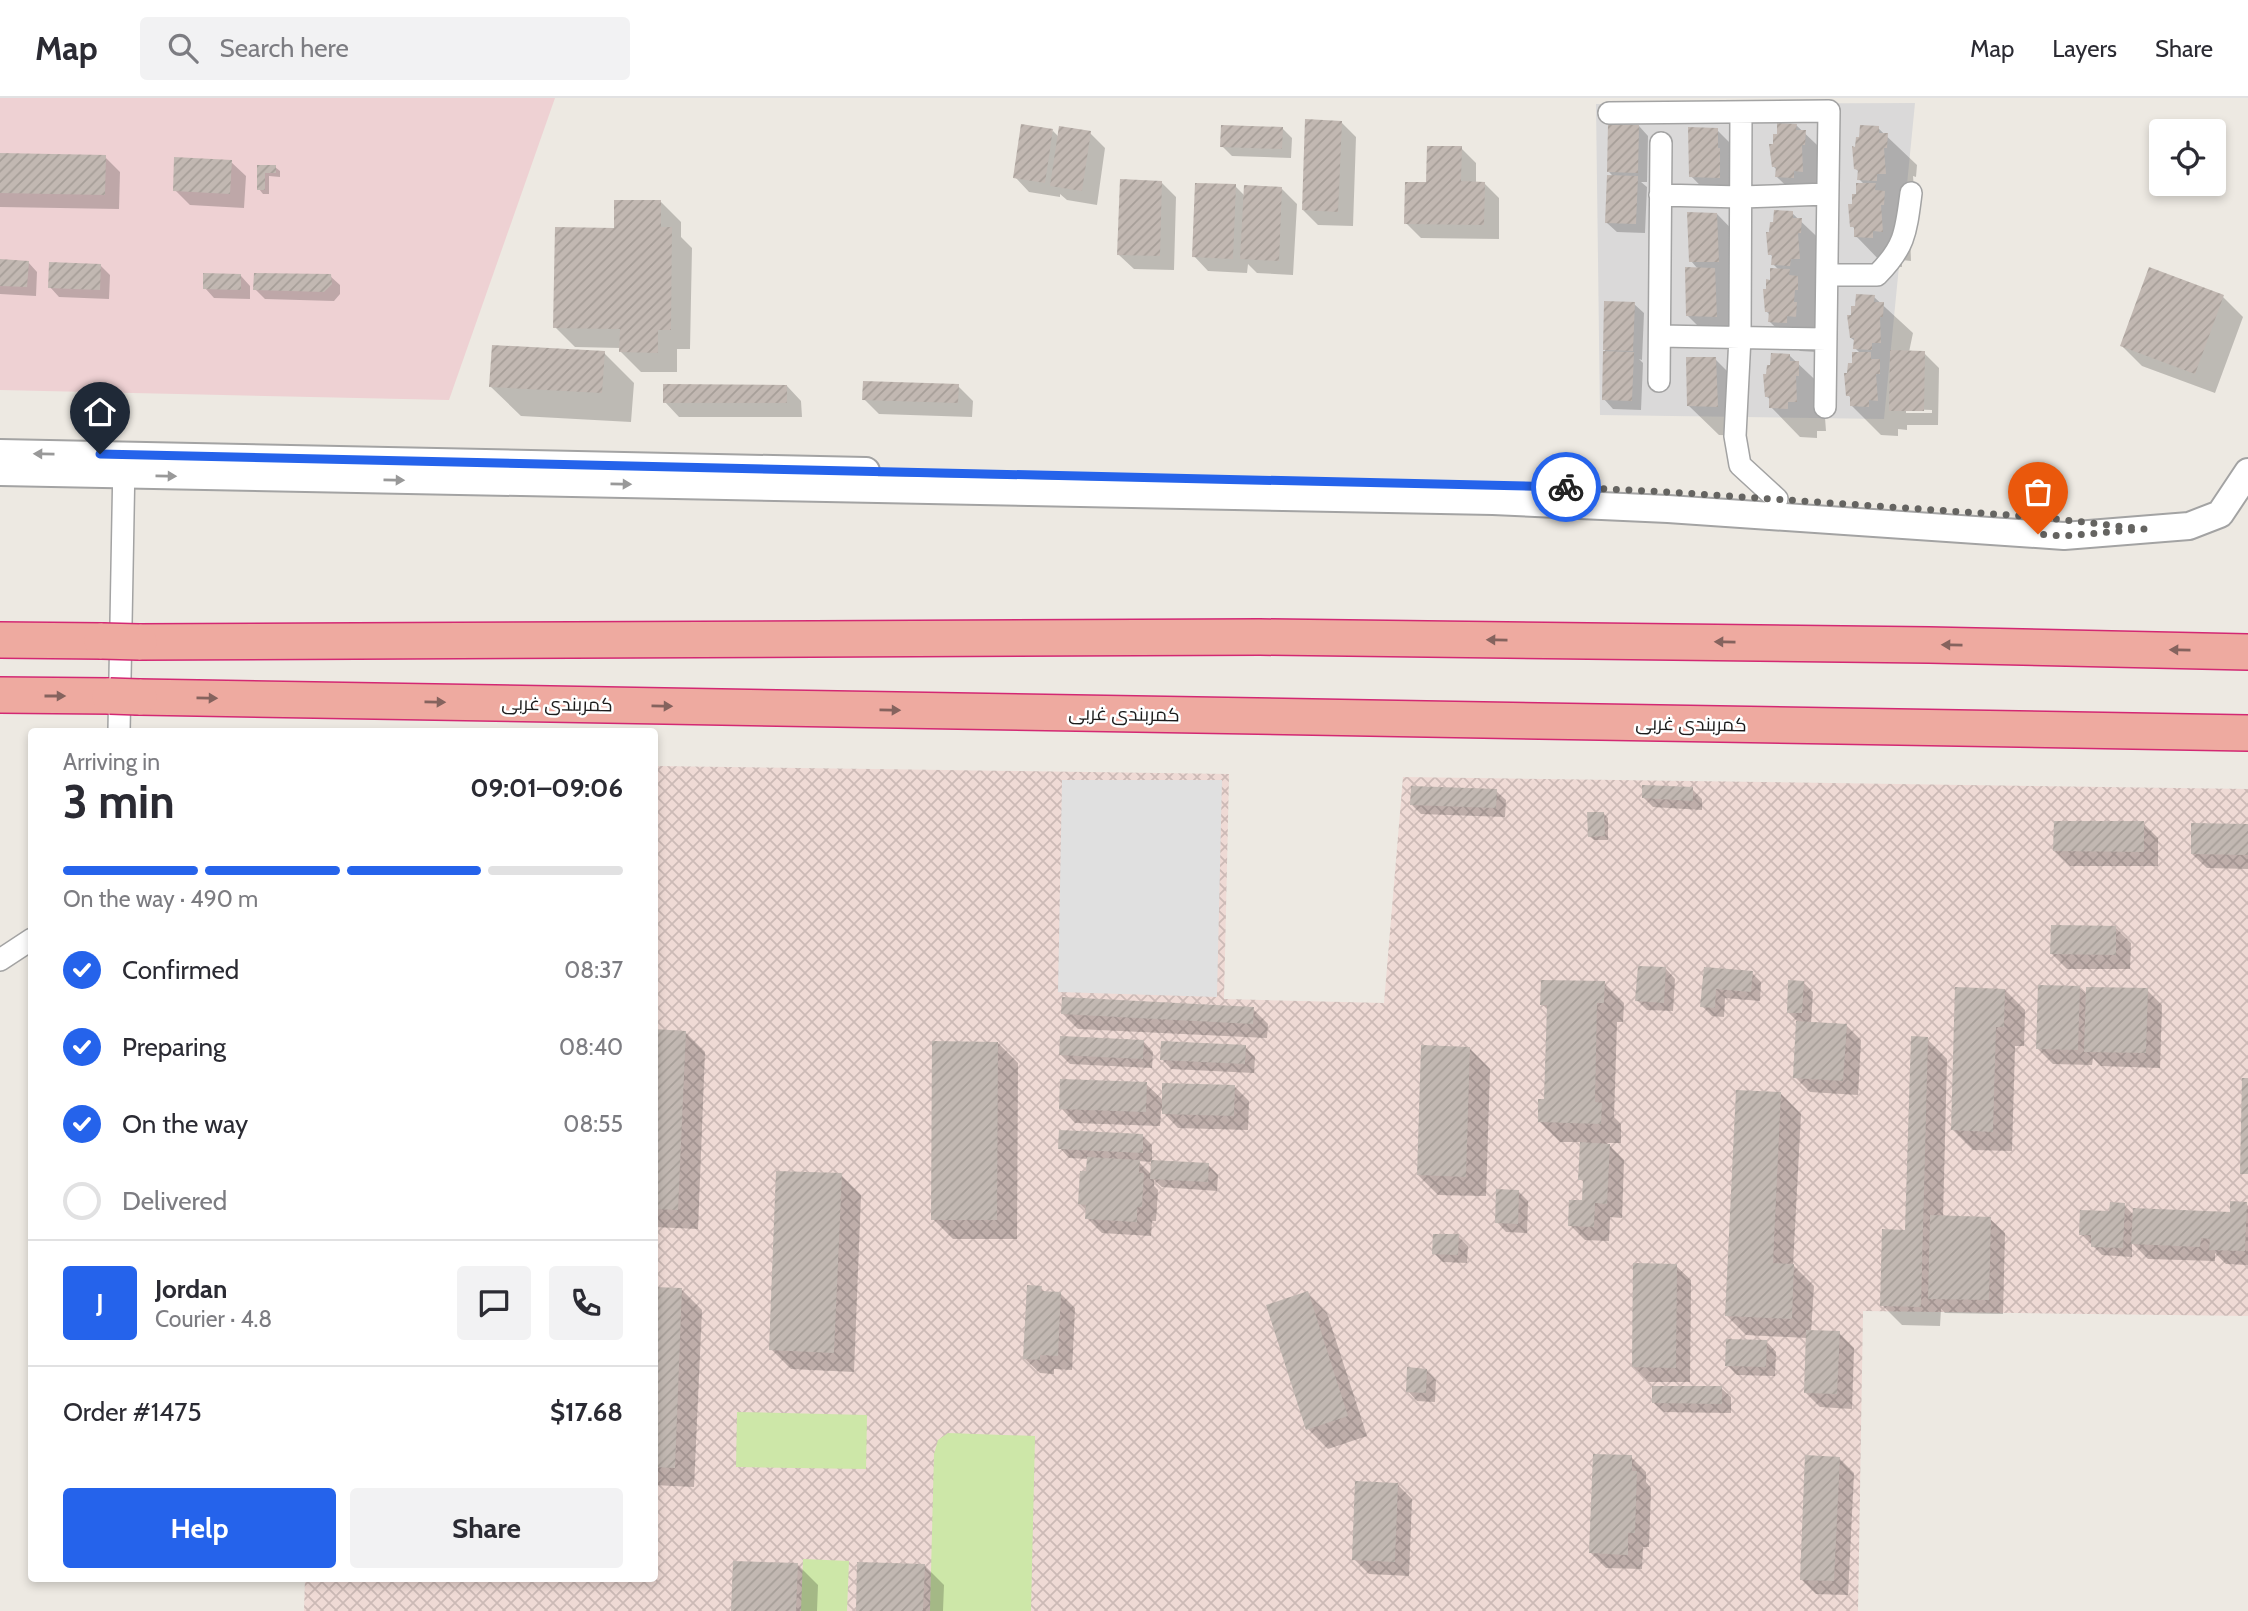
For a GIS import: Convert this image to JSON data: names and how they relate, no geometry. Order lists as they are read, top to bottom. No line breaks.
{"streets":{"highway":["کمربندی غربی"]},"page":{"header":"Map","search":"Search here","nav":["Map","Layers","Share"],"heading":["3 min","Arriving in","09:01–09:06"],"panel":["Jordan","Courier · 4.8","Order #1475","$17.68"],"bar":"On the way · 490 m","list":[["Confirmed","08:37"],["Preparing","08:40"],["On the way","08:55"],"Delivered"],"round":"J","buttons":["Help","Share"]}}
